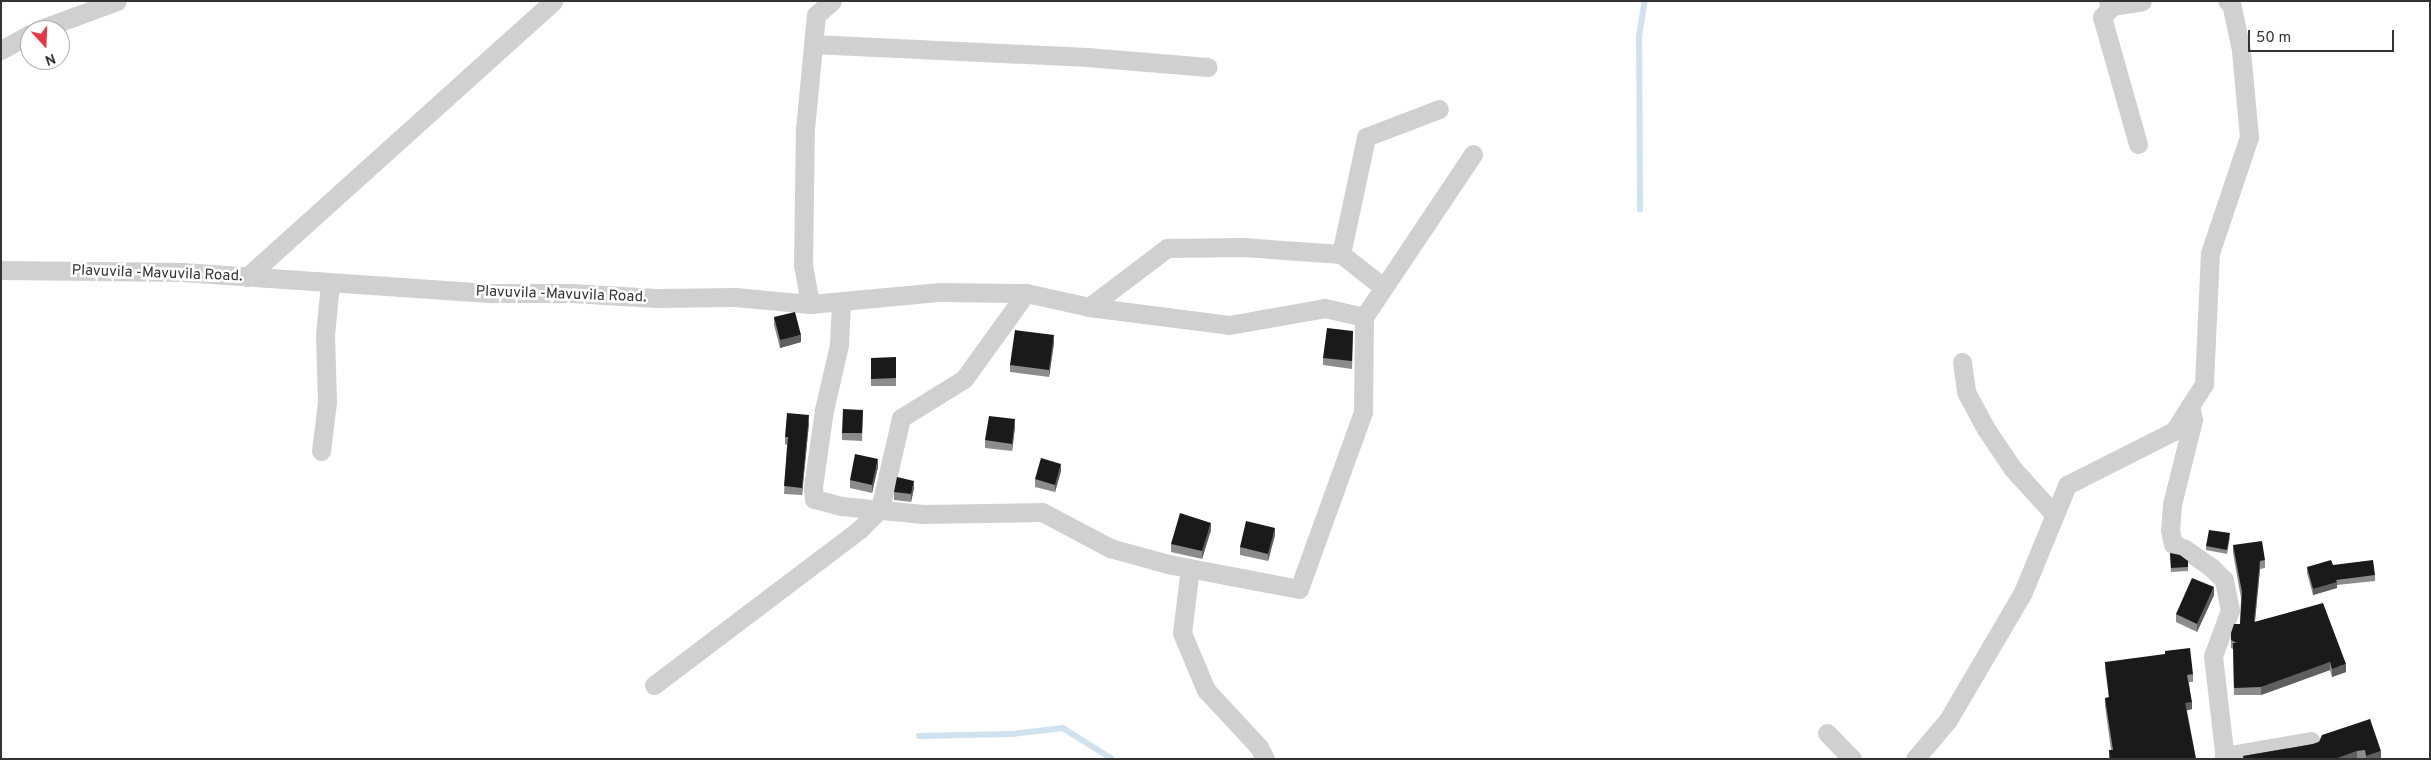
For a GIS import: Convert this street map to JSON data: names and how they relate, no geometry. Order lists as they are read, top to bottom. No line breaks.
{"streets":{"street":["Plavuvila -Mavuvila Road."]},"scale_bar":"50 m","north":"bottom"}
